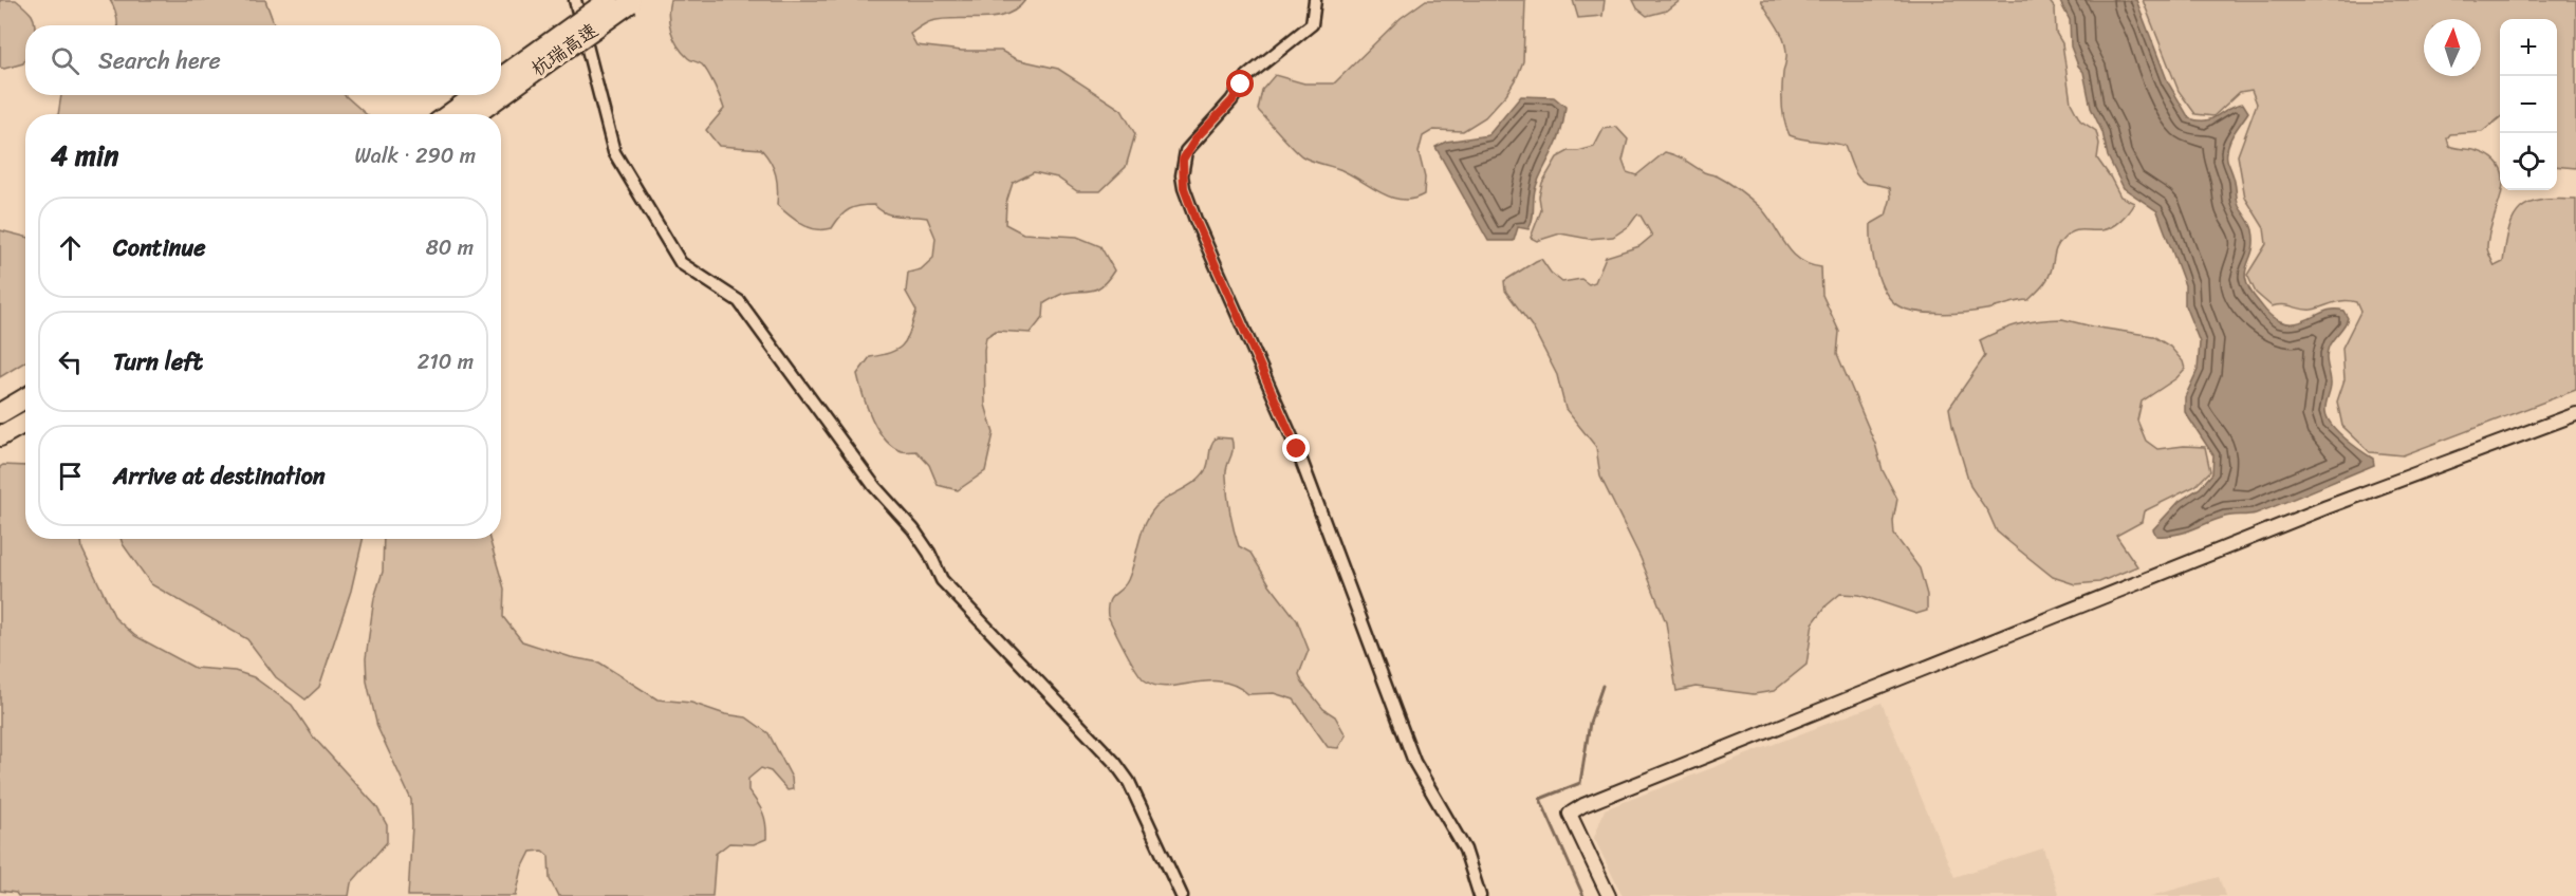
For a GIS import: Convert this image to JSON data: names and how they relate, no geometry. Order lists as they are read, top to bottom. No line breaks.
{"streets":{"highway":["杭瑞高速"]},"north":"top","page":{"map_buttons":["+","−"],"search":"Search here","heading":["4 min","Walk · 290 m"],"list":[["Continue","80 m"],["Turn left","210 m"],"Arrive at destination"]}}
